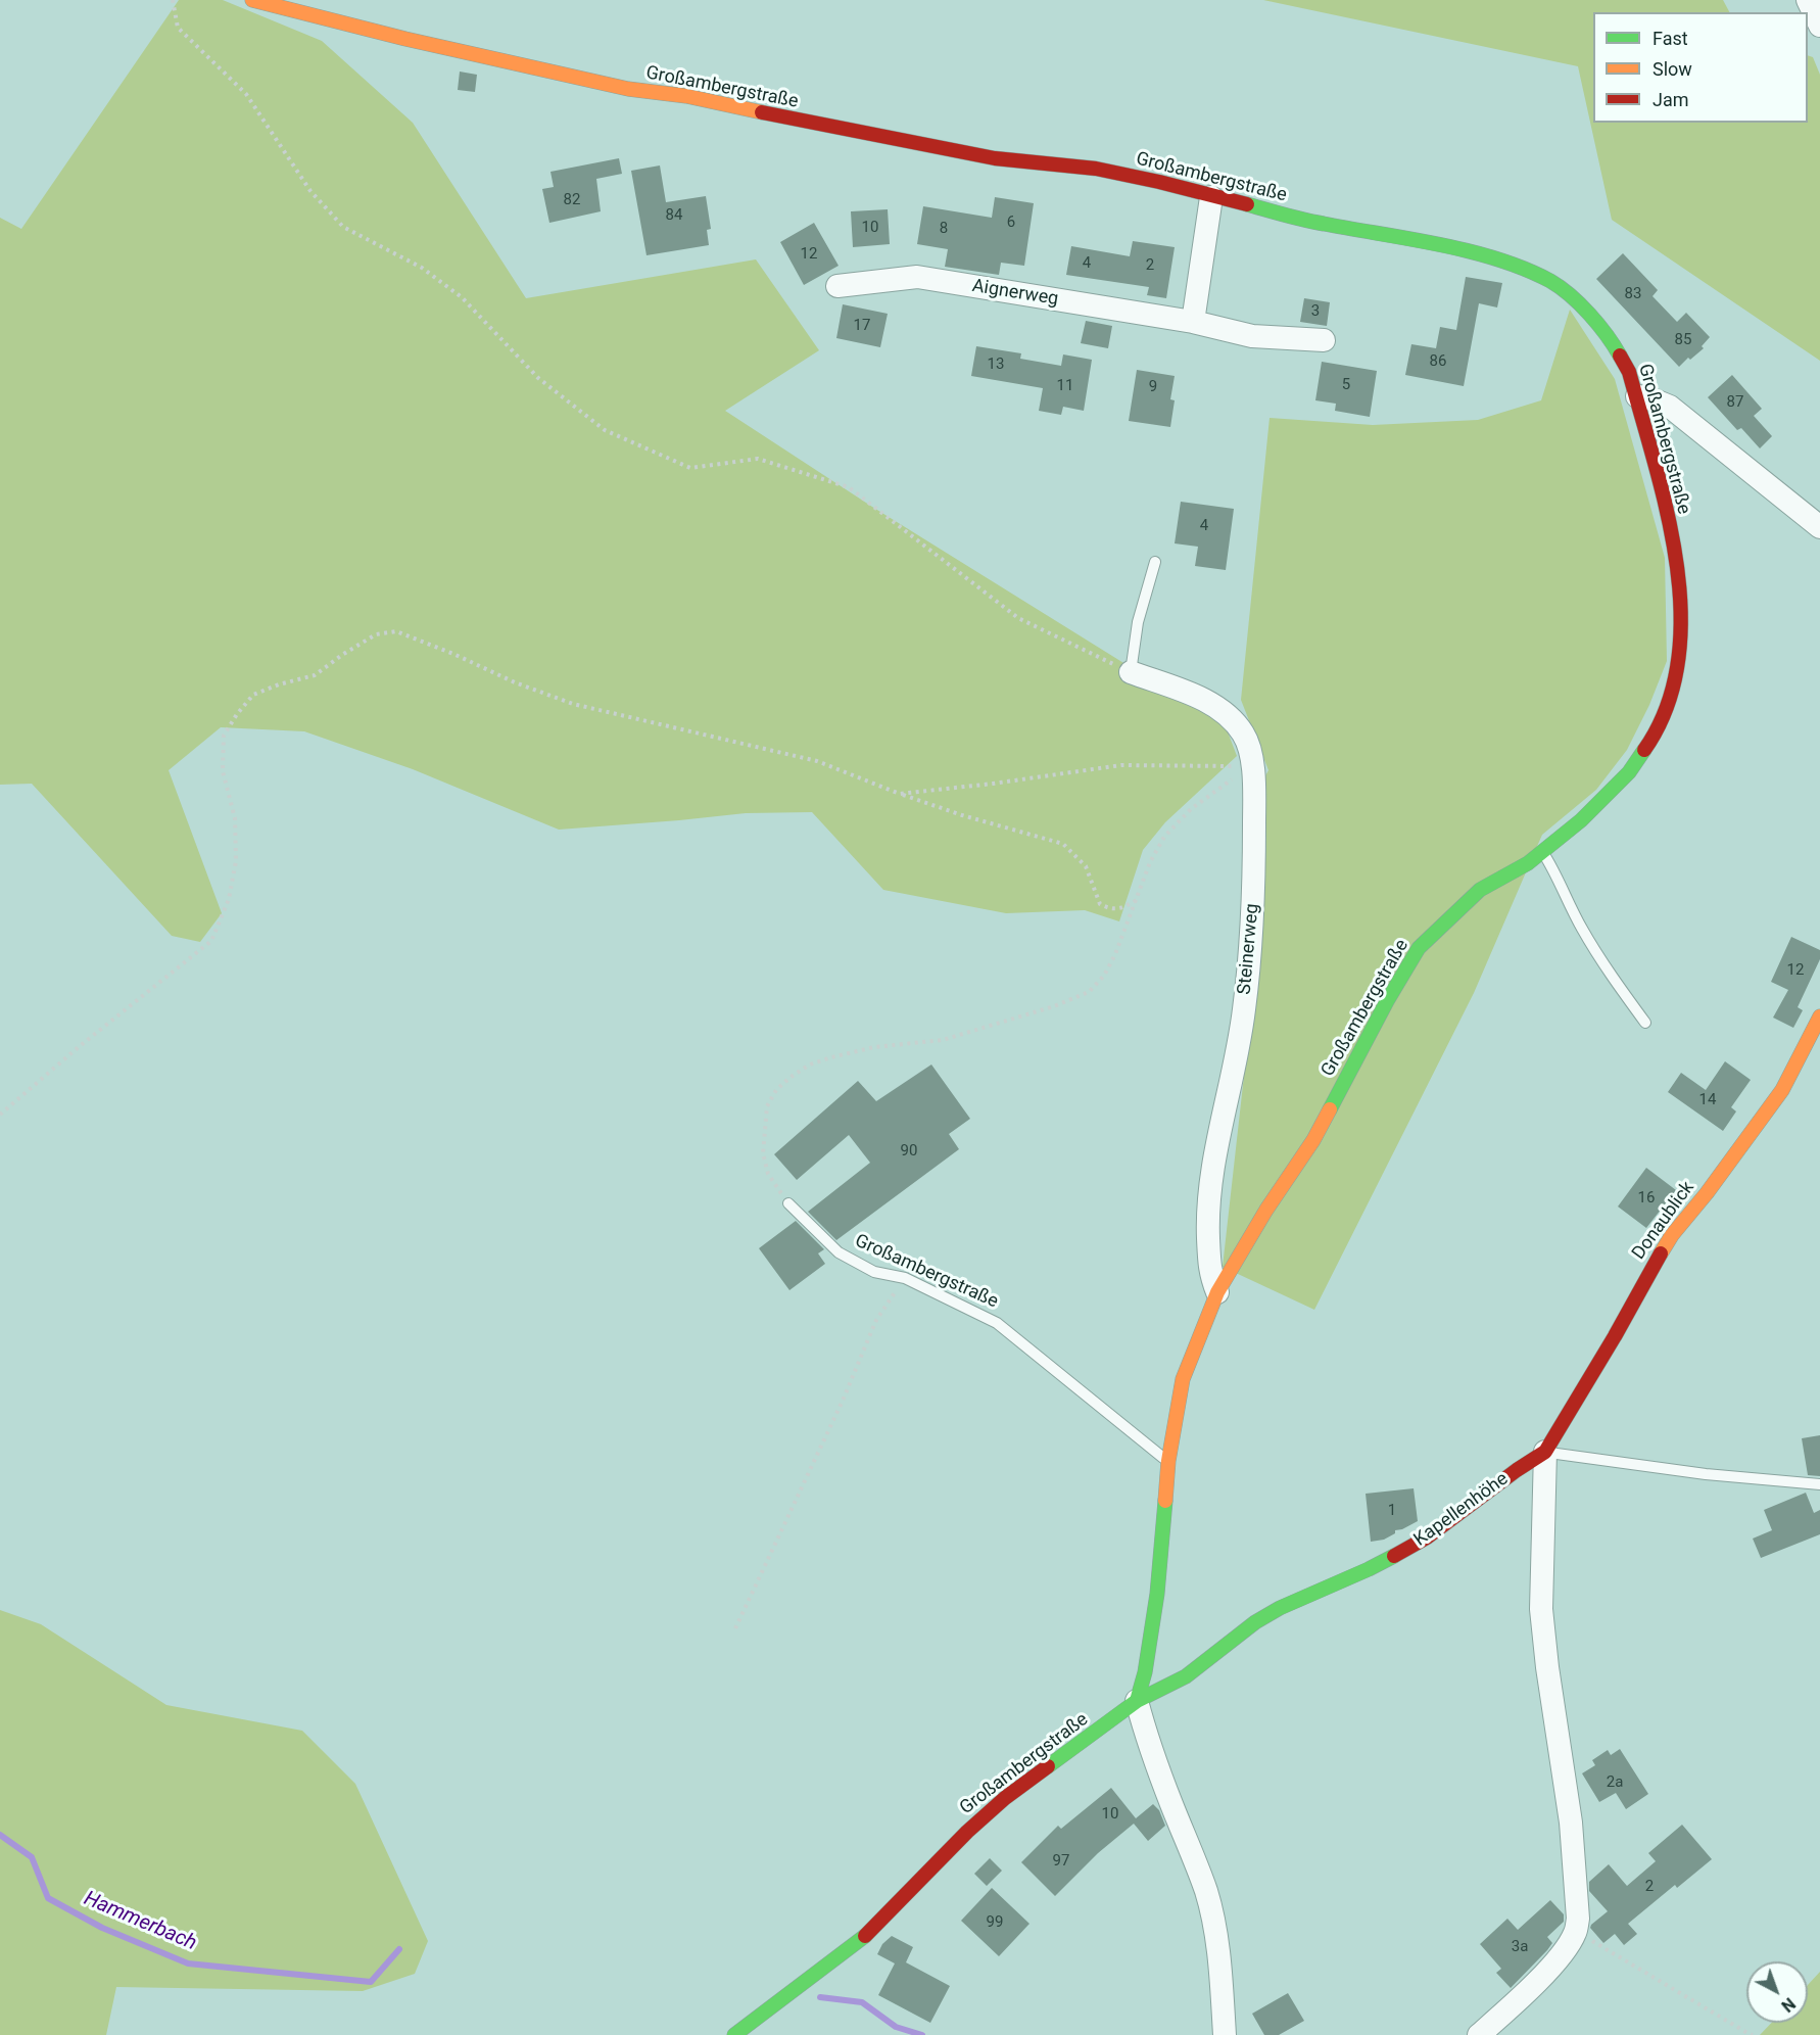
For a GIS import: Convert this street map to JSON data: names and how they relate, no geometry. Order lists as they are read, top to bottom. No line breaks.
{"streets":{"street":["Großambergstraße","Aignerweg","Steinerweg","Donaublick","Kapellenhöhe"]},"crossings":[["Großambergstraße","Steinerweg"],["Großambergstraße","Kapellenhöhe"],["Donaublick","Kapellenhöhe"]],"water":["Hammerbach"],"house_numbers":["82","84","6","10","8","12","4","2","83","3","17","85","86","13","5","11","9","87","4","12","14","90","16","1","2a","10","97","2","99","3a"],"legend":["Fast","Slow","Jam"],"north":"bottom right"}
